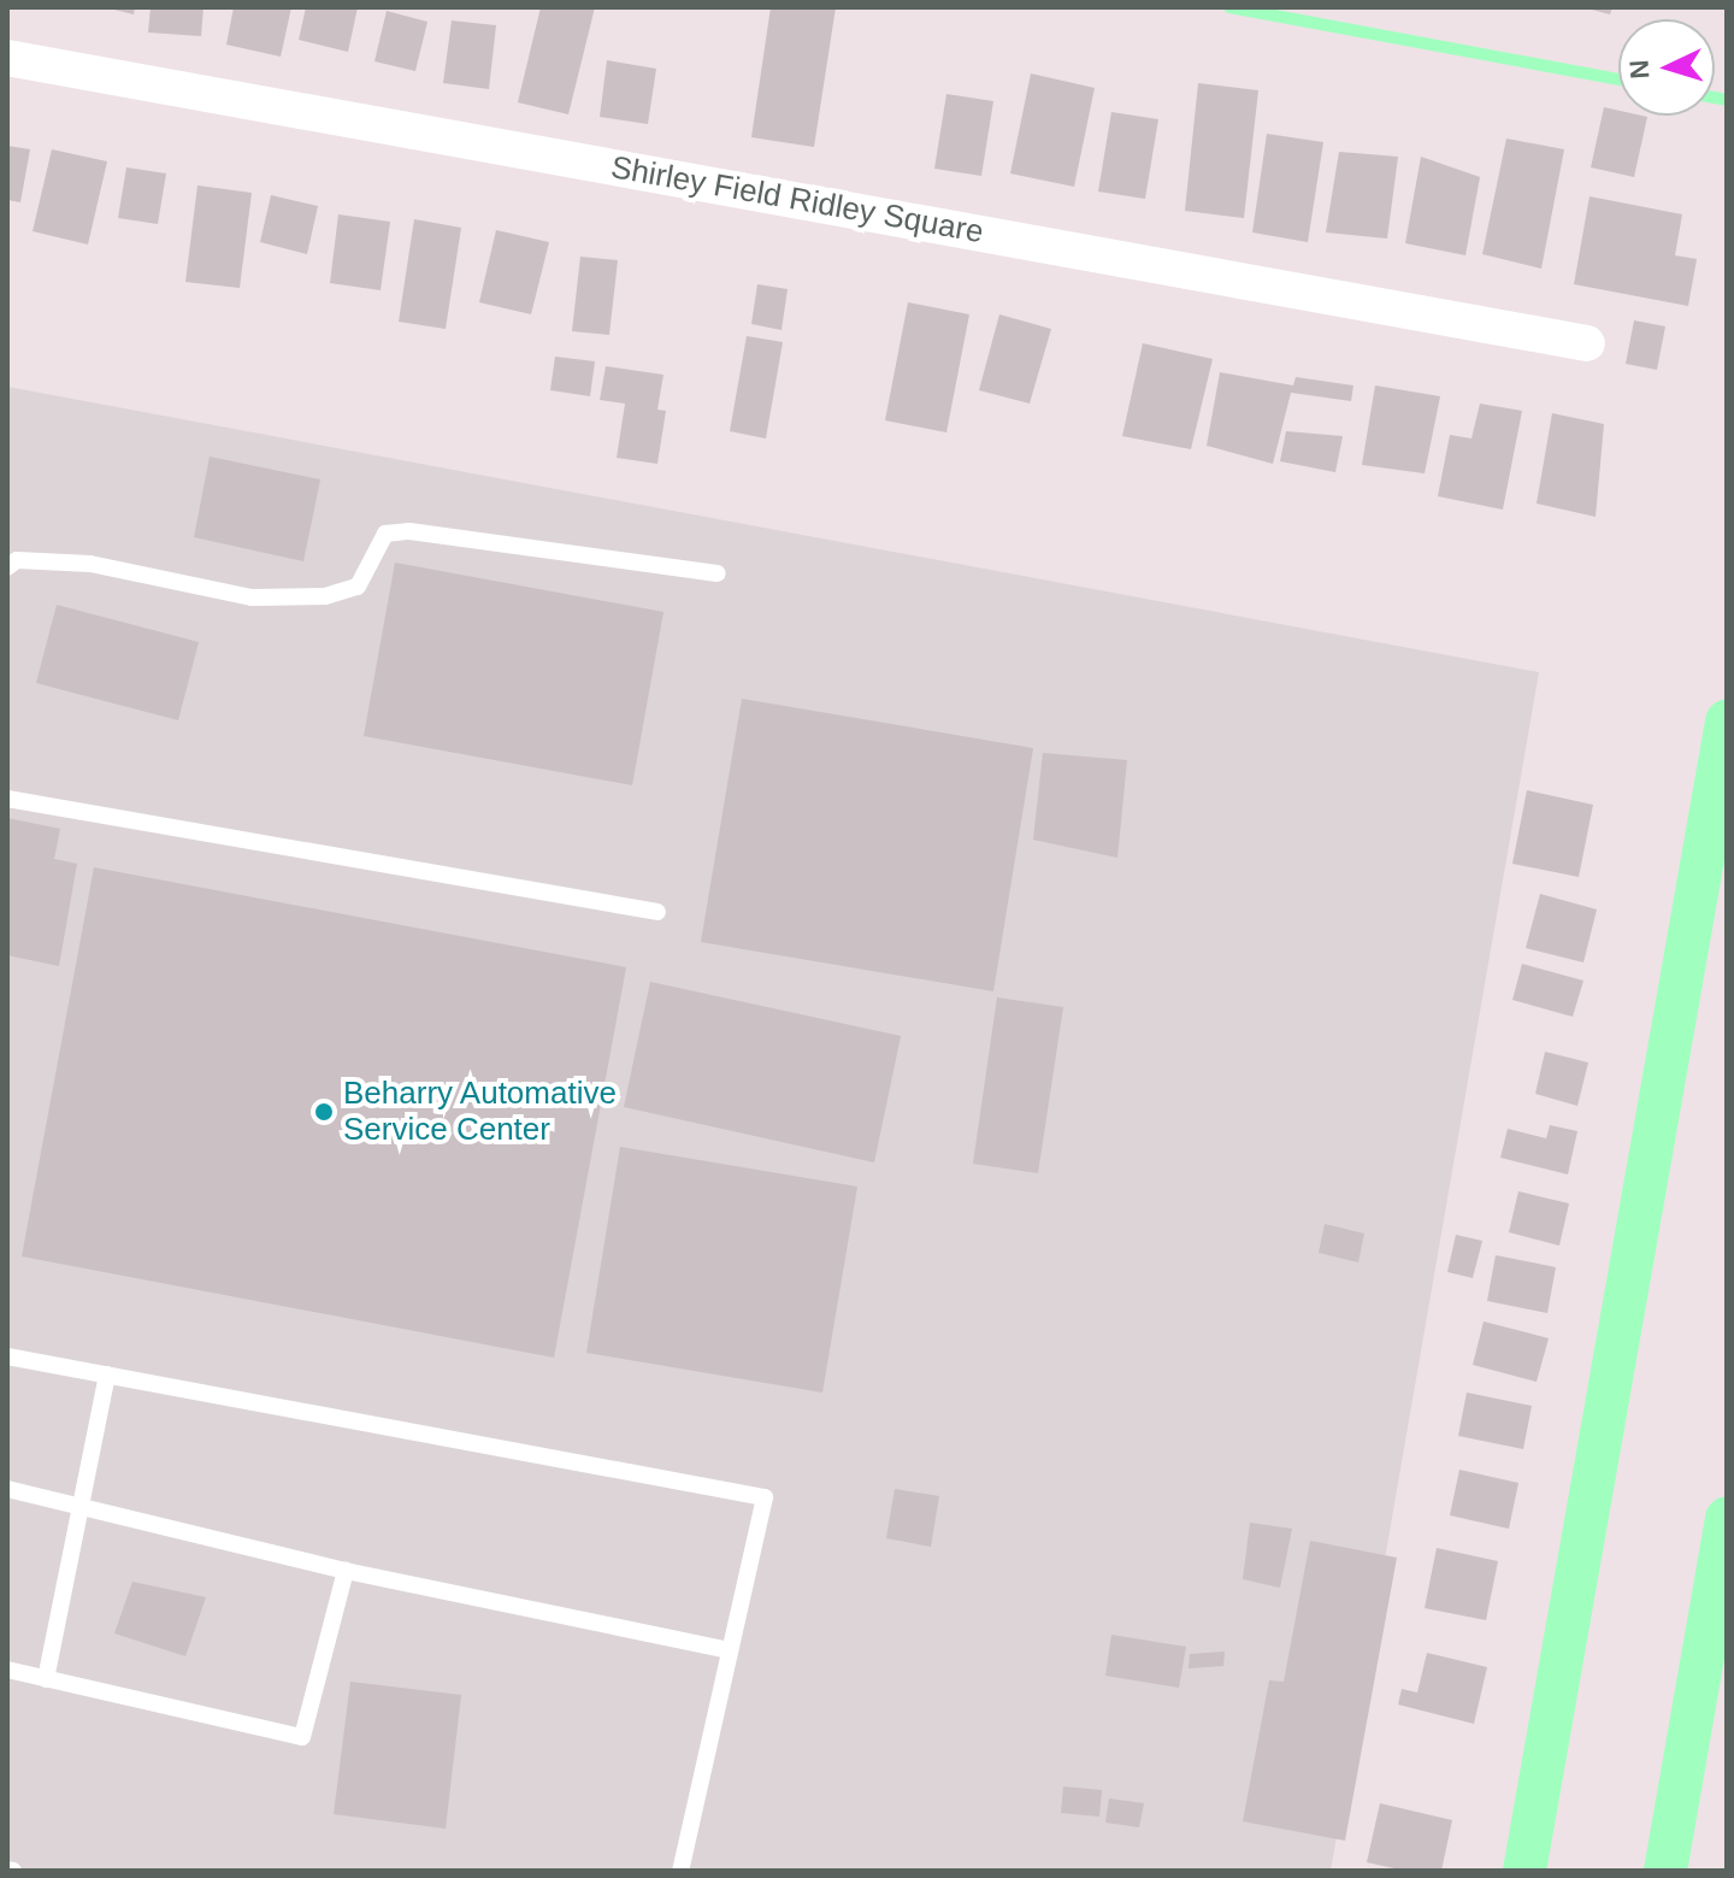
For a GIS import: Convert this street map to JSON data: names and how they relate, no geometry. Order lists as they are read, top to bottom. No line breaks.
{"streets":{"street":["Shirley Field Ridley Square"]},"places":["Beharry Automative Service Center"],"north":"left"}
